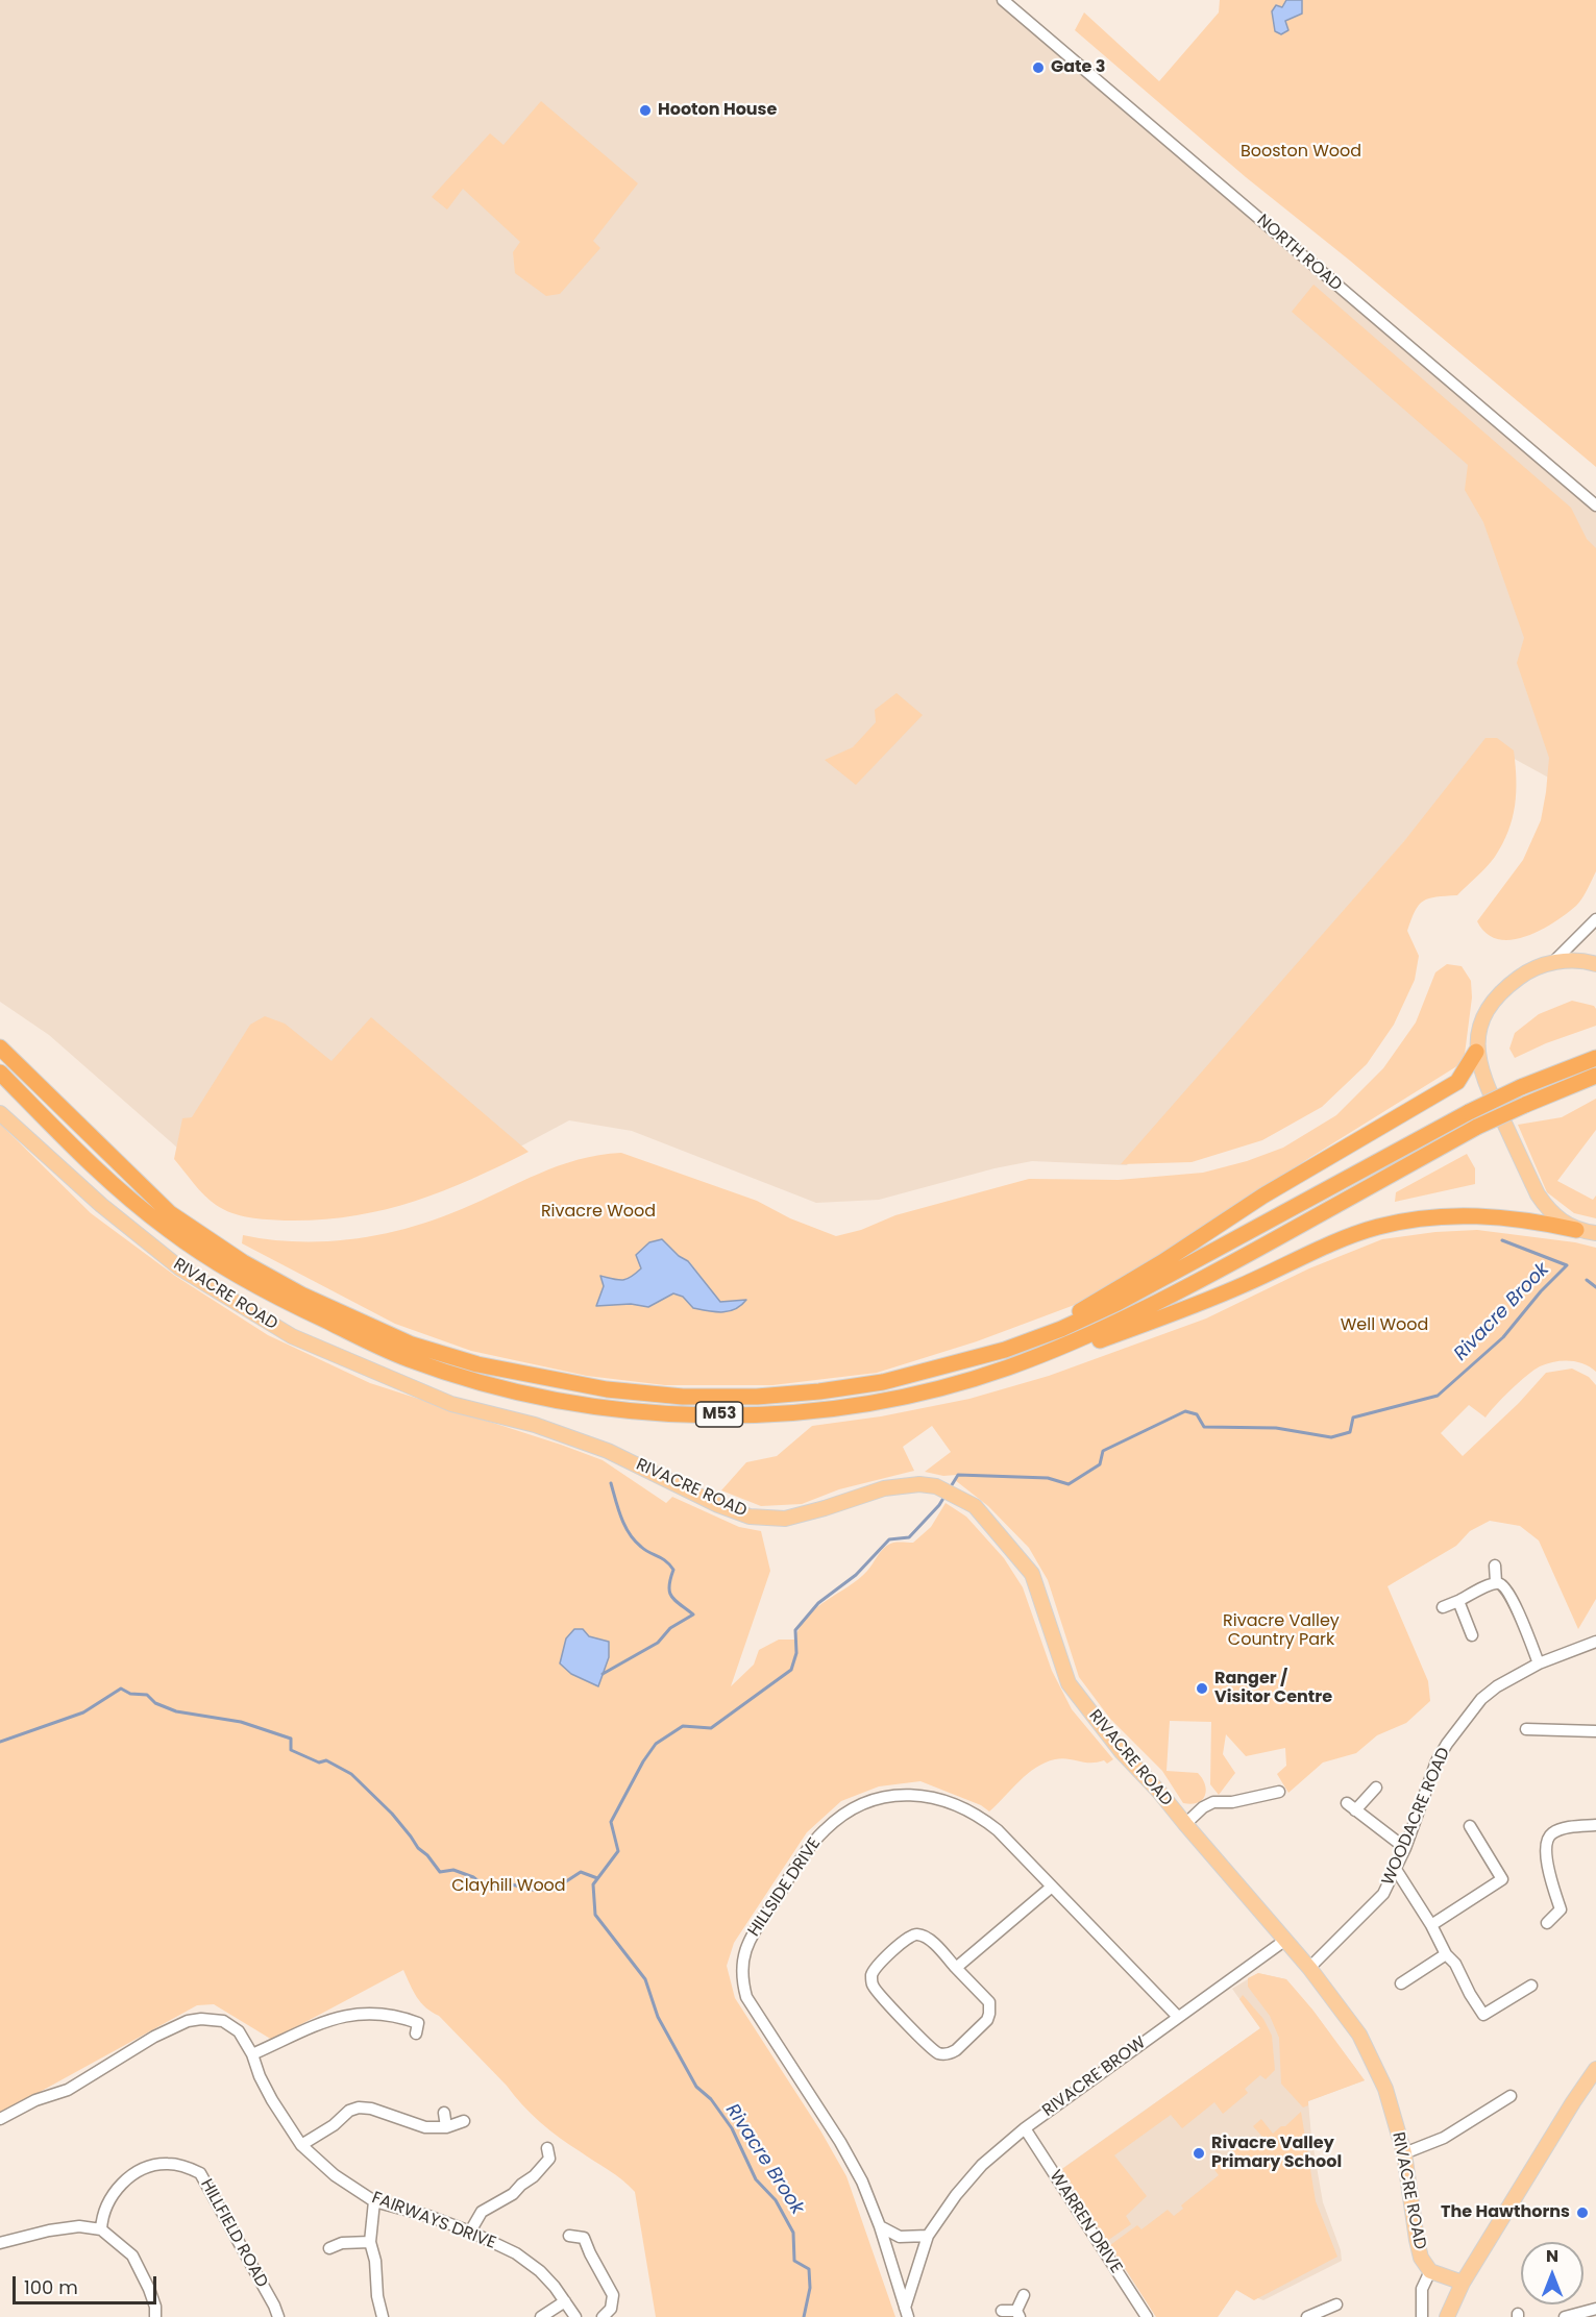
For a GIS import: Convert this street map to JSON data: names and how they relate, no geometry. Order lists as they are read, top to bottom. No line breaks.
{"streets":{"highway":["M53"],"main road":["RIVACRE ROAD"],"street":["NORTH ROAD","WOODACRE ROAD","HILLSIDE DRIVE","RIVACRE BROW","FAIRWAYS DRIVE","WARREN DRIVE","HILLFIELD ROAD"]},"crossings":[["RIVACRE ROAD","WOODACRE ROAD"],["RIVACRE ROAD","RIVACRE BROW"],["HILLSIDE DRIVE","RIVACRE BROW"],["RIVACRE BROW","WARREN DRIVE"]],"water":["Rivacre Brook"],"parks":["Booston Wood","Rivacre Wood","Well Wood","Rivacre Valley Country Park","Clayhill Wood"],"places":["Gate 3","Hooton House","Ranger / Visitor Centre","Rivacre Valley Primary School","The Hawthorns"],"scale_bar":"100 m","north":"top"}
